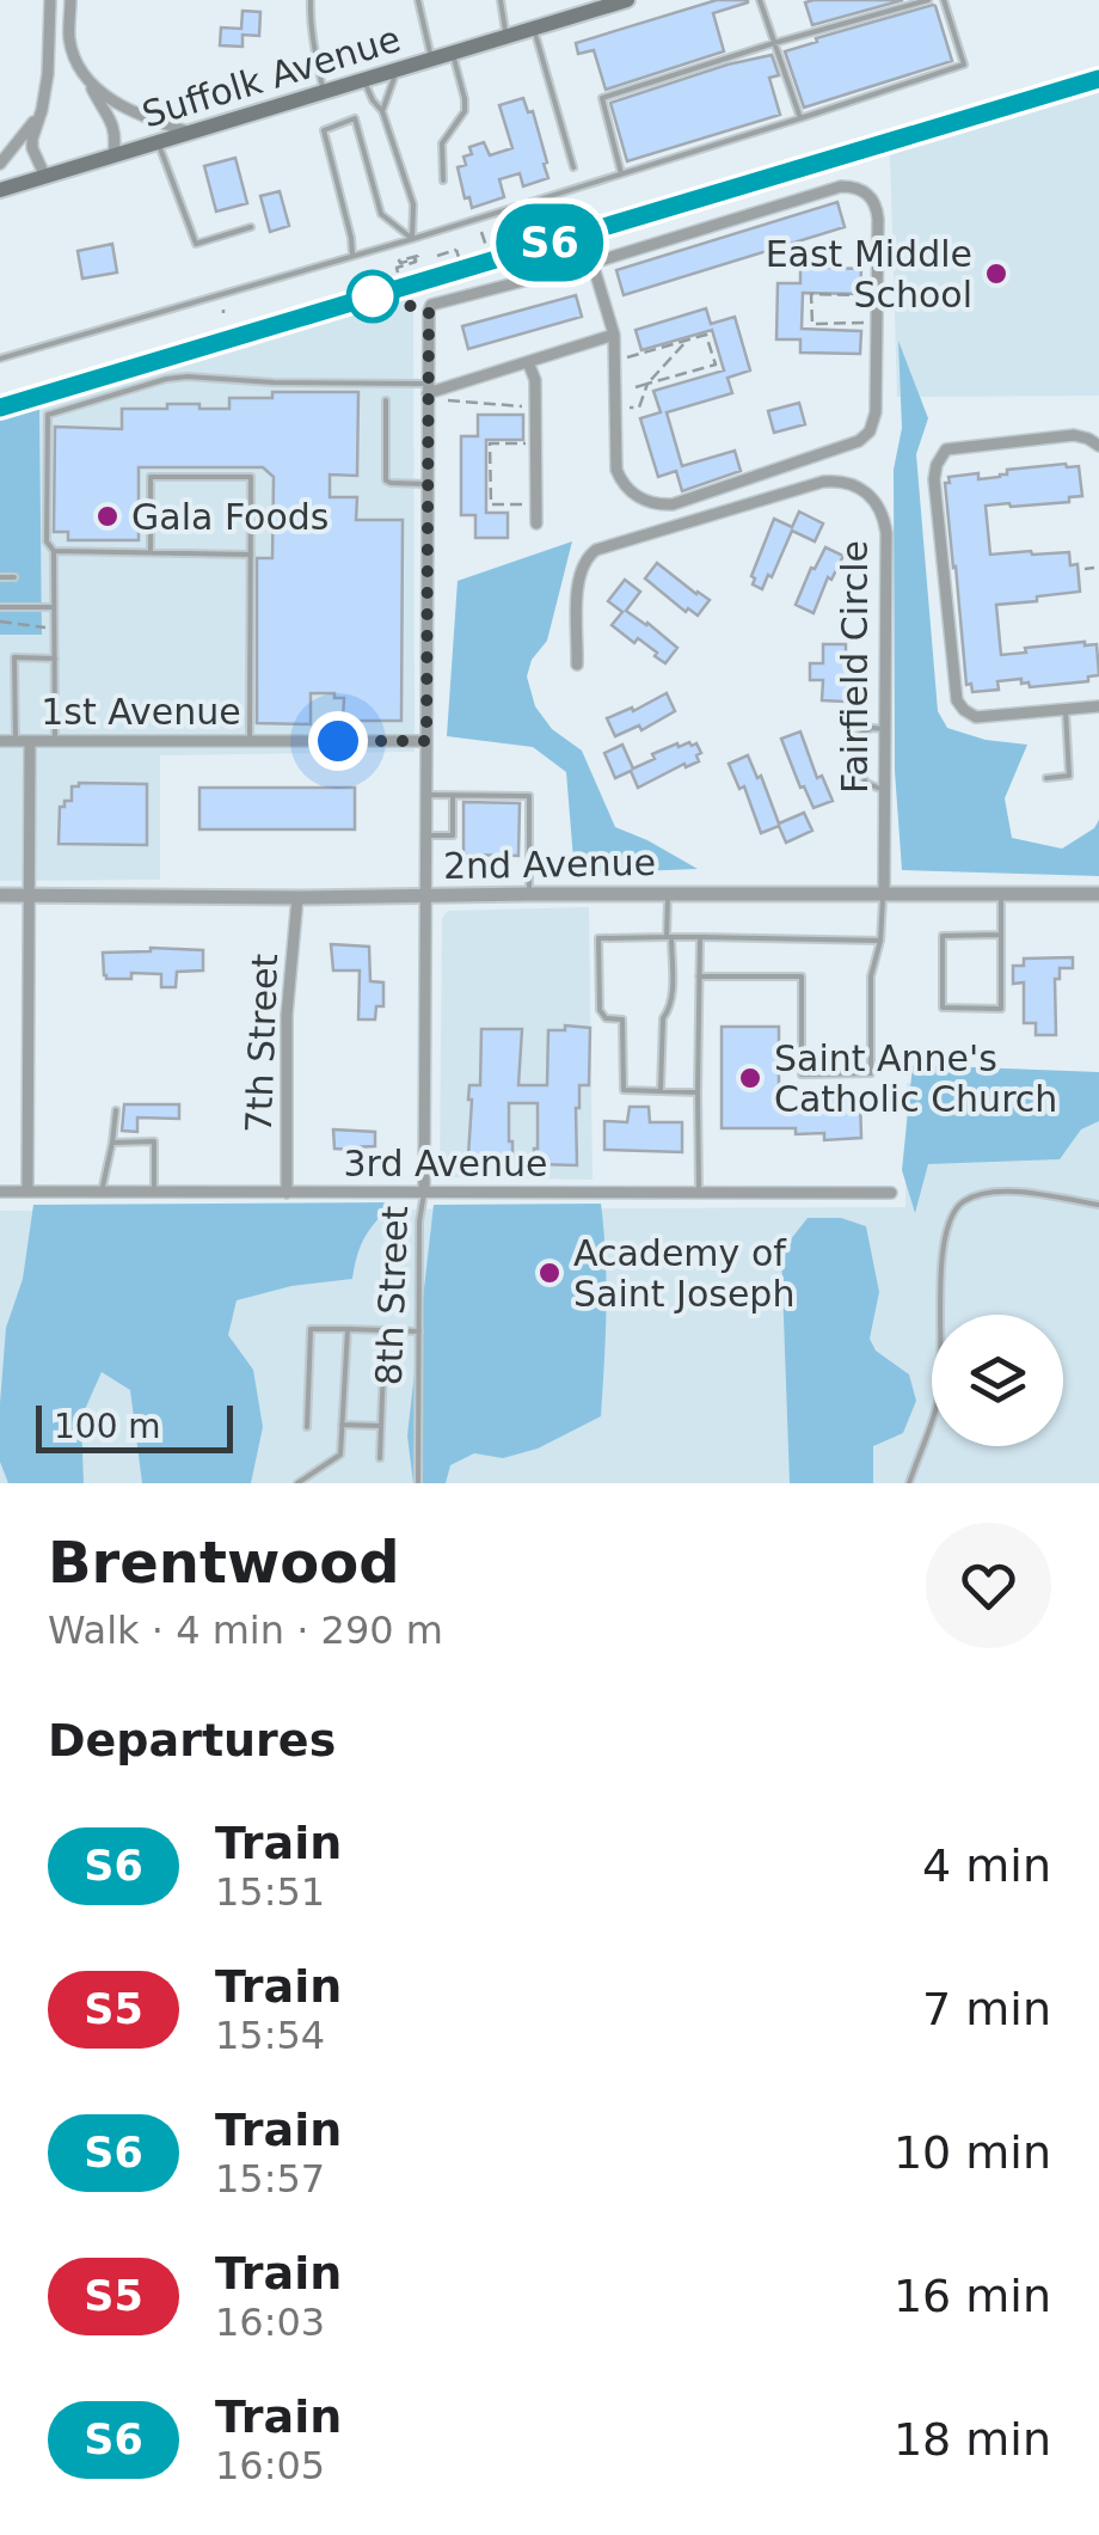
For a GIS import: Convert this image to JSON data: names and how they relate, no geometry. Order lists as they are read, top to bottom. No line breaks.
{"streets":{"main road":["Suffolk Avenue"],"street":["Fairfield Circle","1st Avenue","2nd Avenue","7th Street","3rd Avenue","8th Street"]},"crossings":[["Fairfield Circle","2nd Avenue"],["1st Avenue","8th Street"],["2nd Avenue","7th Street"],["2nd Avenue","8th Street"],["7th Street","3rd Avenue"],["3rd Avenue","8th Street"]],"places":["East Middle School","Gala Foods","Saint Anne's Catholic Church","Academy of Saint Joseph"],"scale_bar":"100 m","page":{"on_map":"S6","scale":"100 m","heading":[["Brentwood","Walk · 4 min · 290 m"],"Departures"],"list":[{"mark":"S6","name":"Train","note":"15:51","value":"4 min"},{"mark":"S5","name":"Train","note":"15:54","value":"7 min"},{"mark":"S6","name":"Train","note":"15:57","value":"10 min"},{"mark":"S5","name":"Train","note":"16:03","value":"16 min"},{"mark":"S6","name":"Train","note":"16:05","value":"18 min"}]}}
